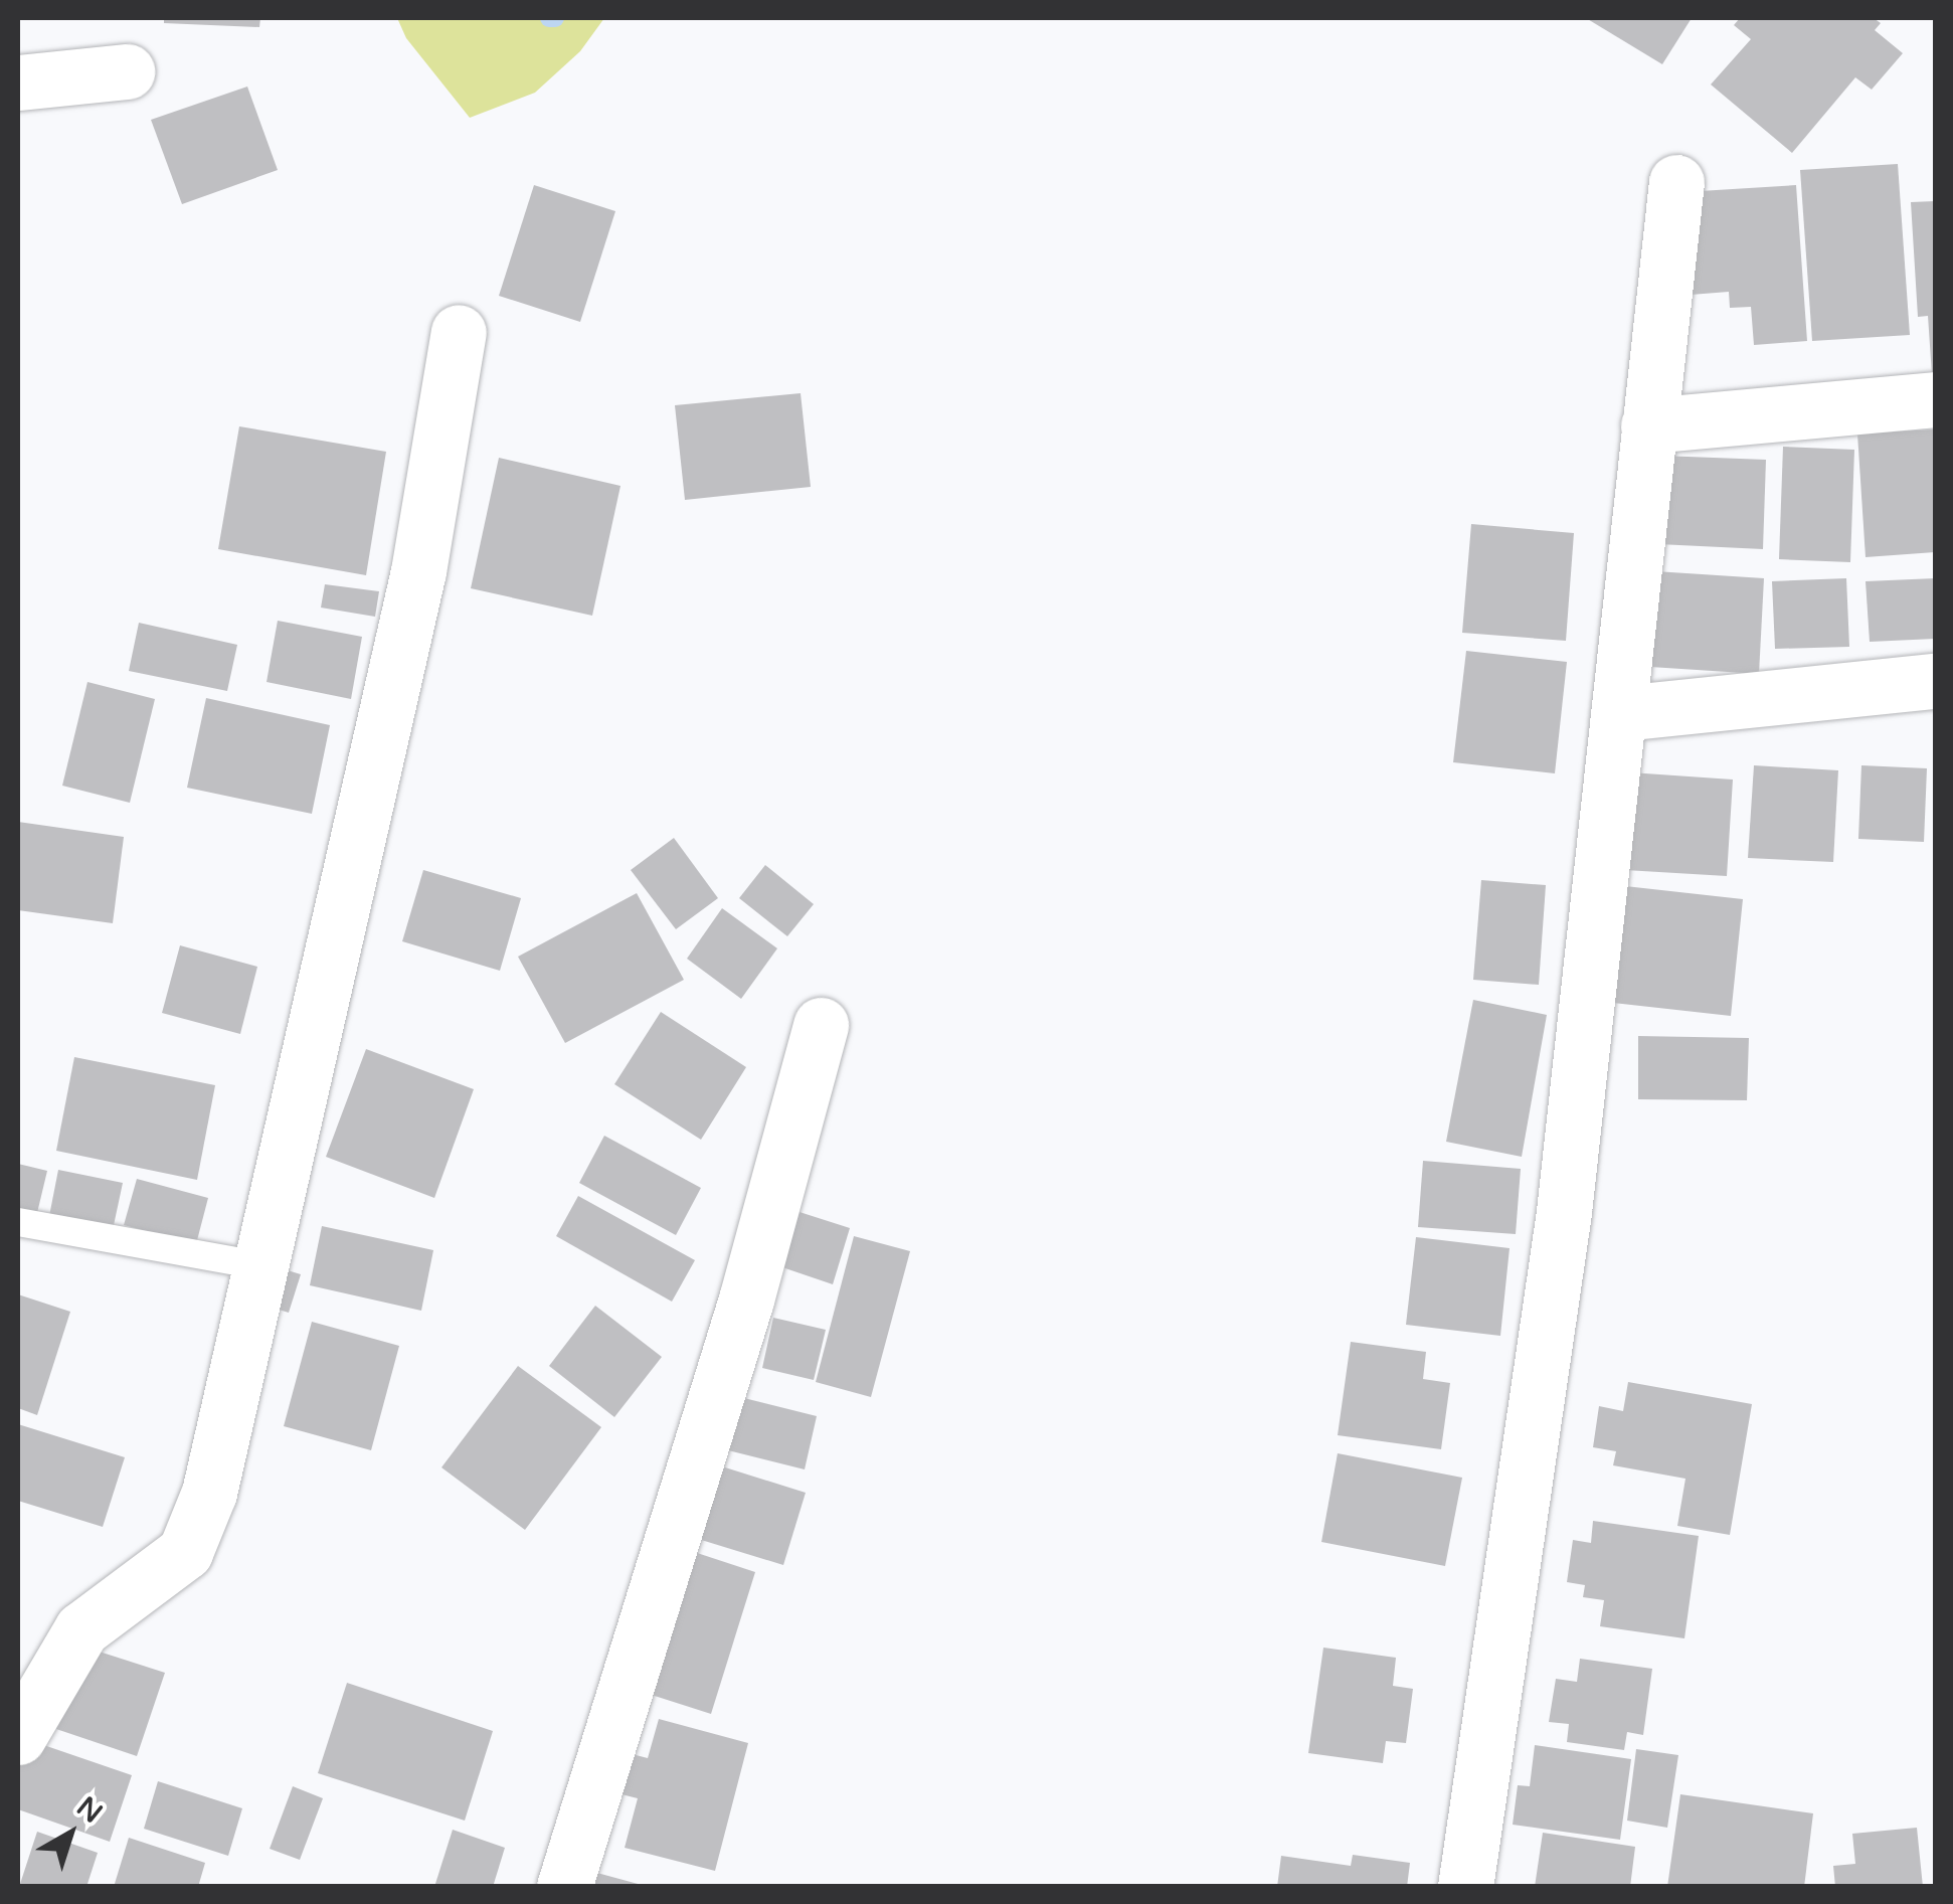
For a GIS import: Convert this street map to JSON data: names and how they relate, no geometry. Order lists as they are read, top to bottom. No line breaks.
{"north":"top right"}
